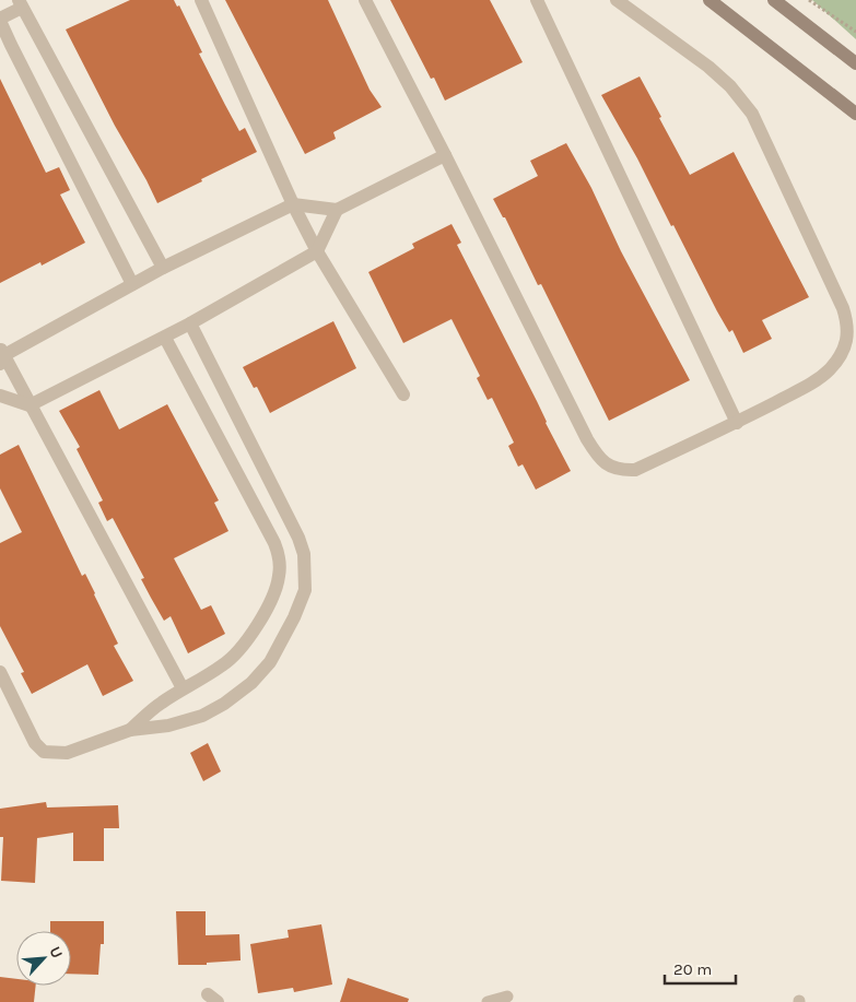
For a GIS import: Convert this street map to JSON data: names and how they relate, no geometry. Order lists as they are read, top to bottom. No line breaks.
{"scale_bar":"20 m","north":"top right"}
